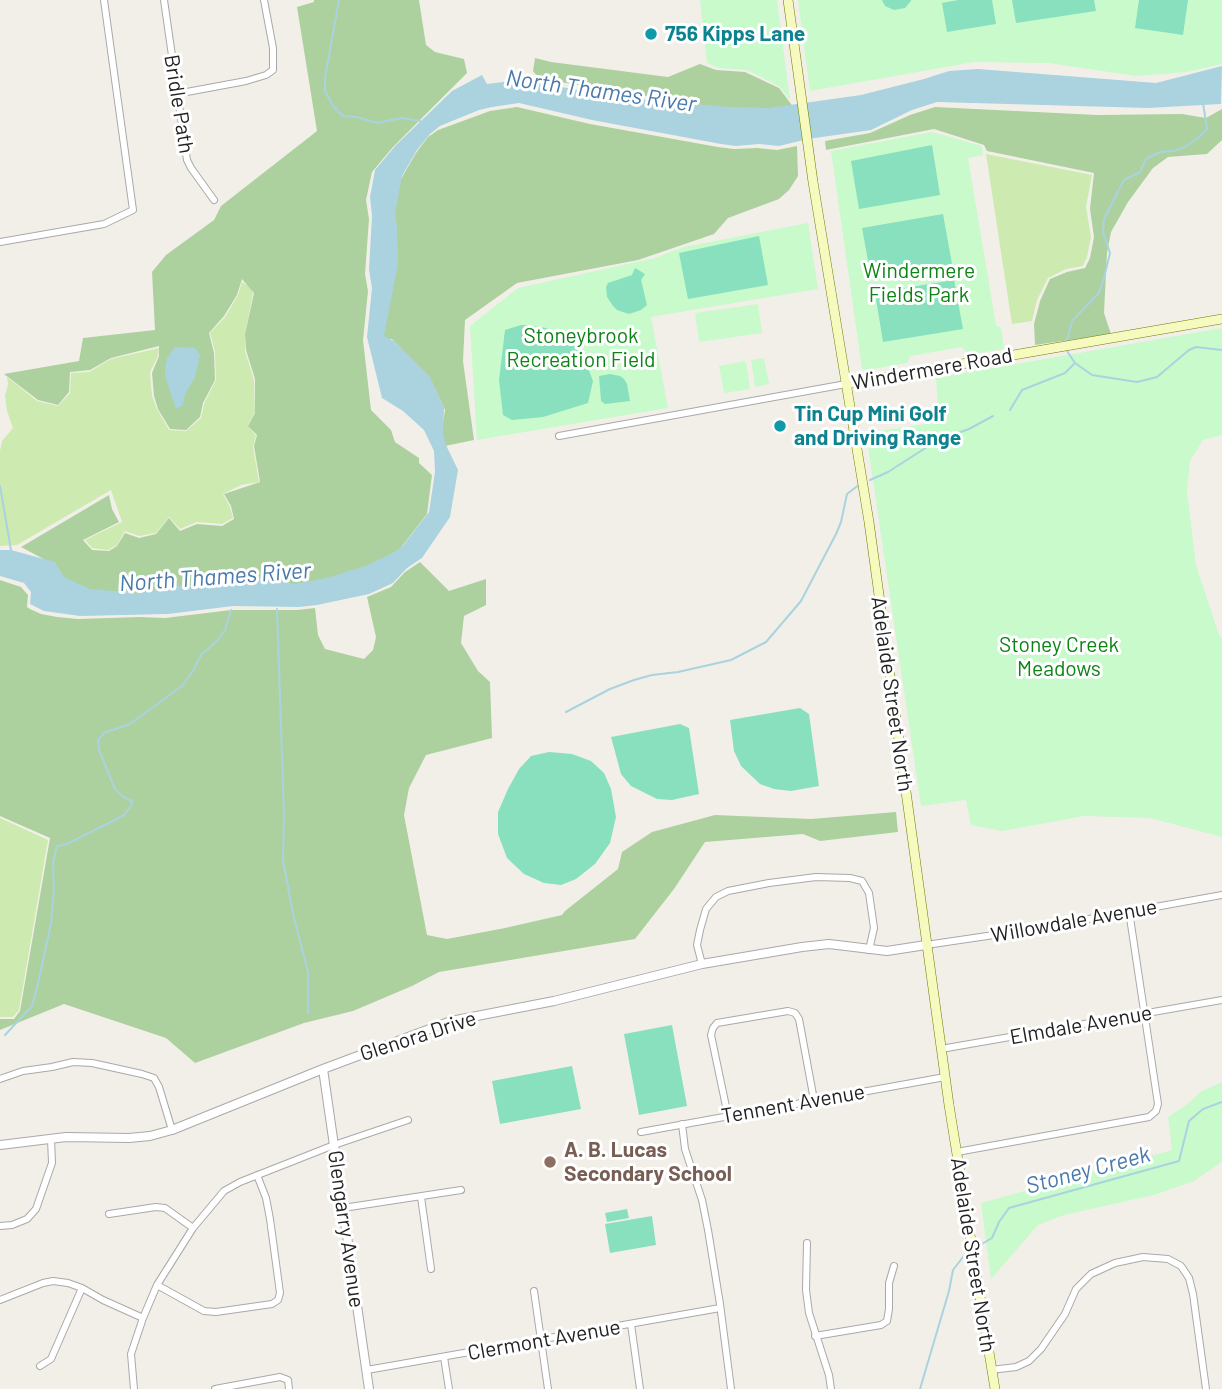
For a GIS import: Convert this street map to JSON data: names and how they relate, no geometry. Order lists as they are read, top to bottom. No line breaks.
{"streets":{"main road":["Windermere Road","Adelaide Street North"],"street":["Bridle Path","Willowdale Avenue","Elmdale Avenue","Glenora Drive","Tennent Avenue","Glengarry Avenue","Clermont Avenue"]},"crossings":[["Windermere Road","Adelaide Street North"],["Adelaide Street North","Willowdale Avenue"],["Adelaide Street North","Elmdale Avenue"],["Adelaide Street North","Glenora Drive"],["Adelaide Street North","Tennent Avenue"],["Willowdale Avenue","Glenora Drive"],["Glenora Drive","Glengarry Avenue"],["Glengarry Avenue","Clermont Avenue"]],"water":["North Thames River","Stoney Creek"],"parks":["Windermere Fields Park","Stoneybrook Recreation Field","Stoney Creek Meadows"],"places":["756 Kipps Lane","Tin Cup Mini Golf and Driving Range","A. B. Lucas Secondary School"]}
